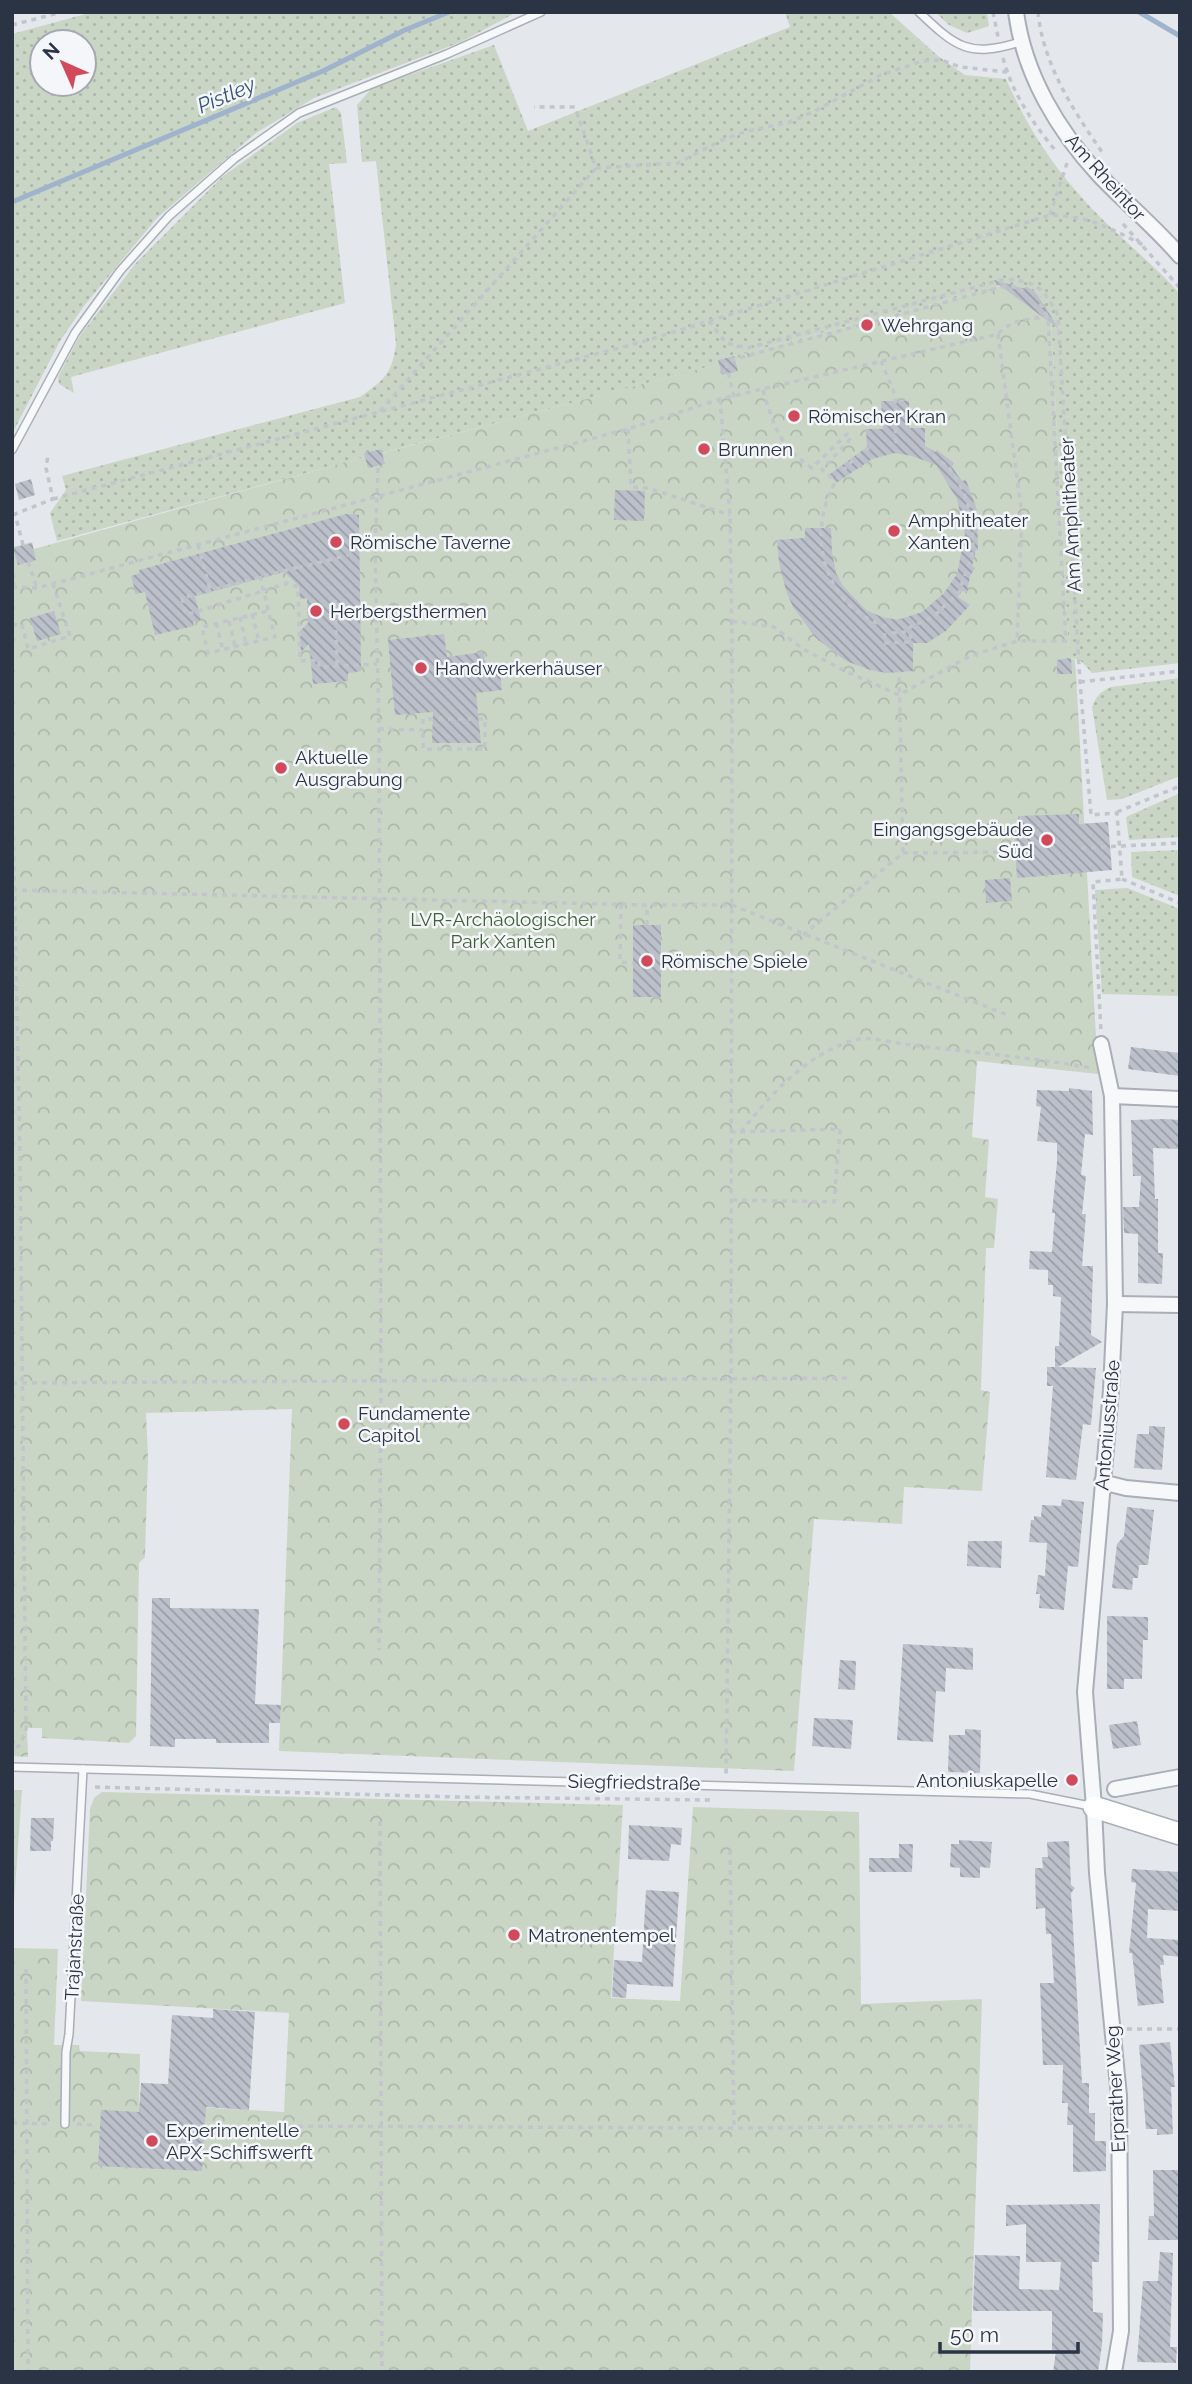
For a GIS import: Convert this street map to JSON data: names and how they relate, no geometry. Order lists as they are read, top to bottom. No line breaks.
{"streets":{"street":["Am Rheintor","Antoniusstraße","Siegfriedstraße","Erprather Weg"],"lane":["Trajanstraße"],"path":["Am Amphitheater"]},"crossings":[["Antoniusstraße","Siegfriedstraße"],["Antoniusstraße","Erprather Weg"],["Siegfriedstraße","Trajanstraße"],["Siegfriedstraße","Erprather Weg"]],"water":["Pistley"],"parks":["LVR-Archäologischer Park Xanten"],"places":["Wehrgang","Römischer Kran","Brunnen","Amphitheater Xanten","Römische Taverne","Herbergsthermen","Handwerkerhäuser","Aktuelle Ausgrabung","Eingangsgebäude Süd","Römische Spiele","Fundamente Capitol","Antoniuskapelle","Matronentempel","Experimentelle APX-Schiffswerft"],"scale_bar":"50 m","north":"top left"}
